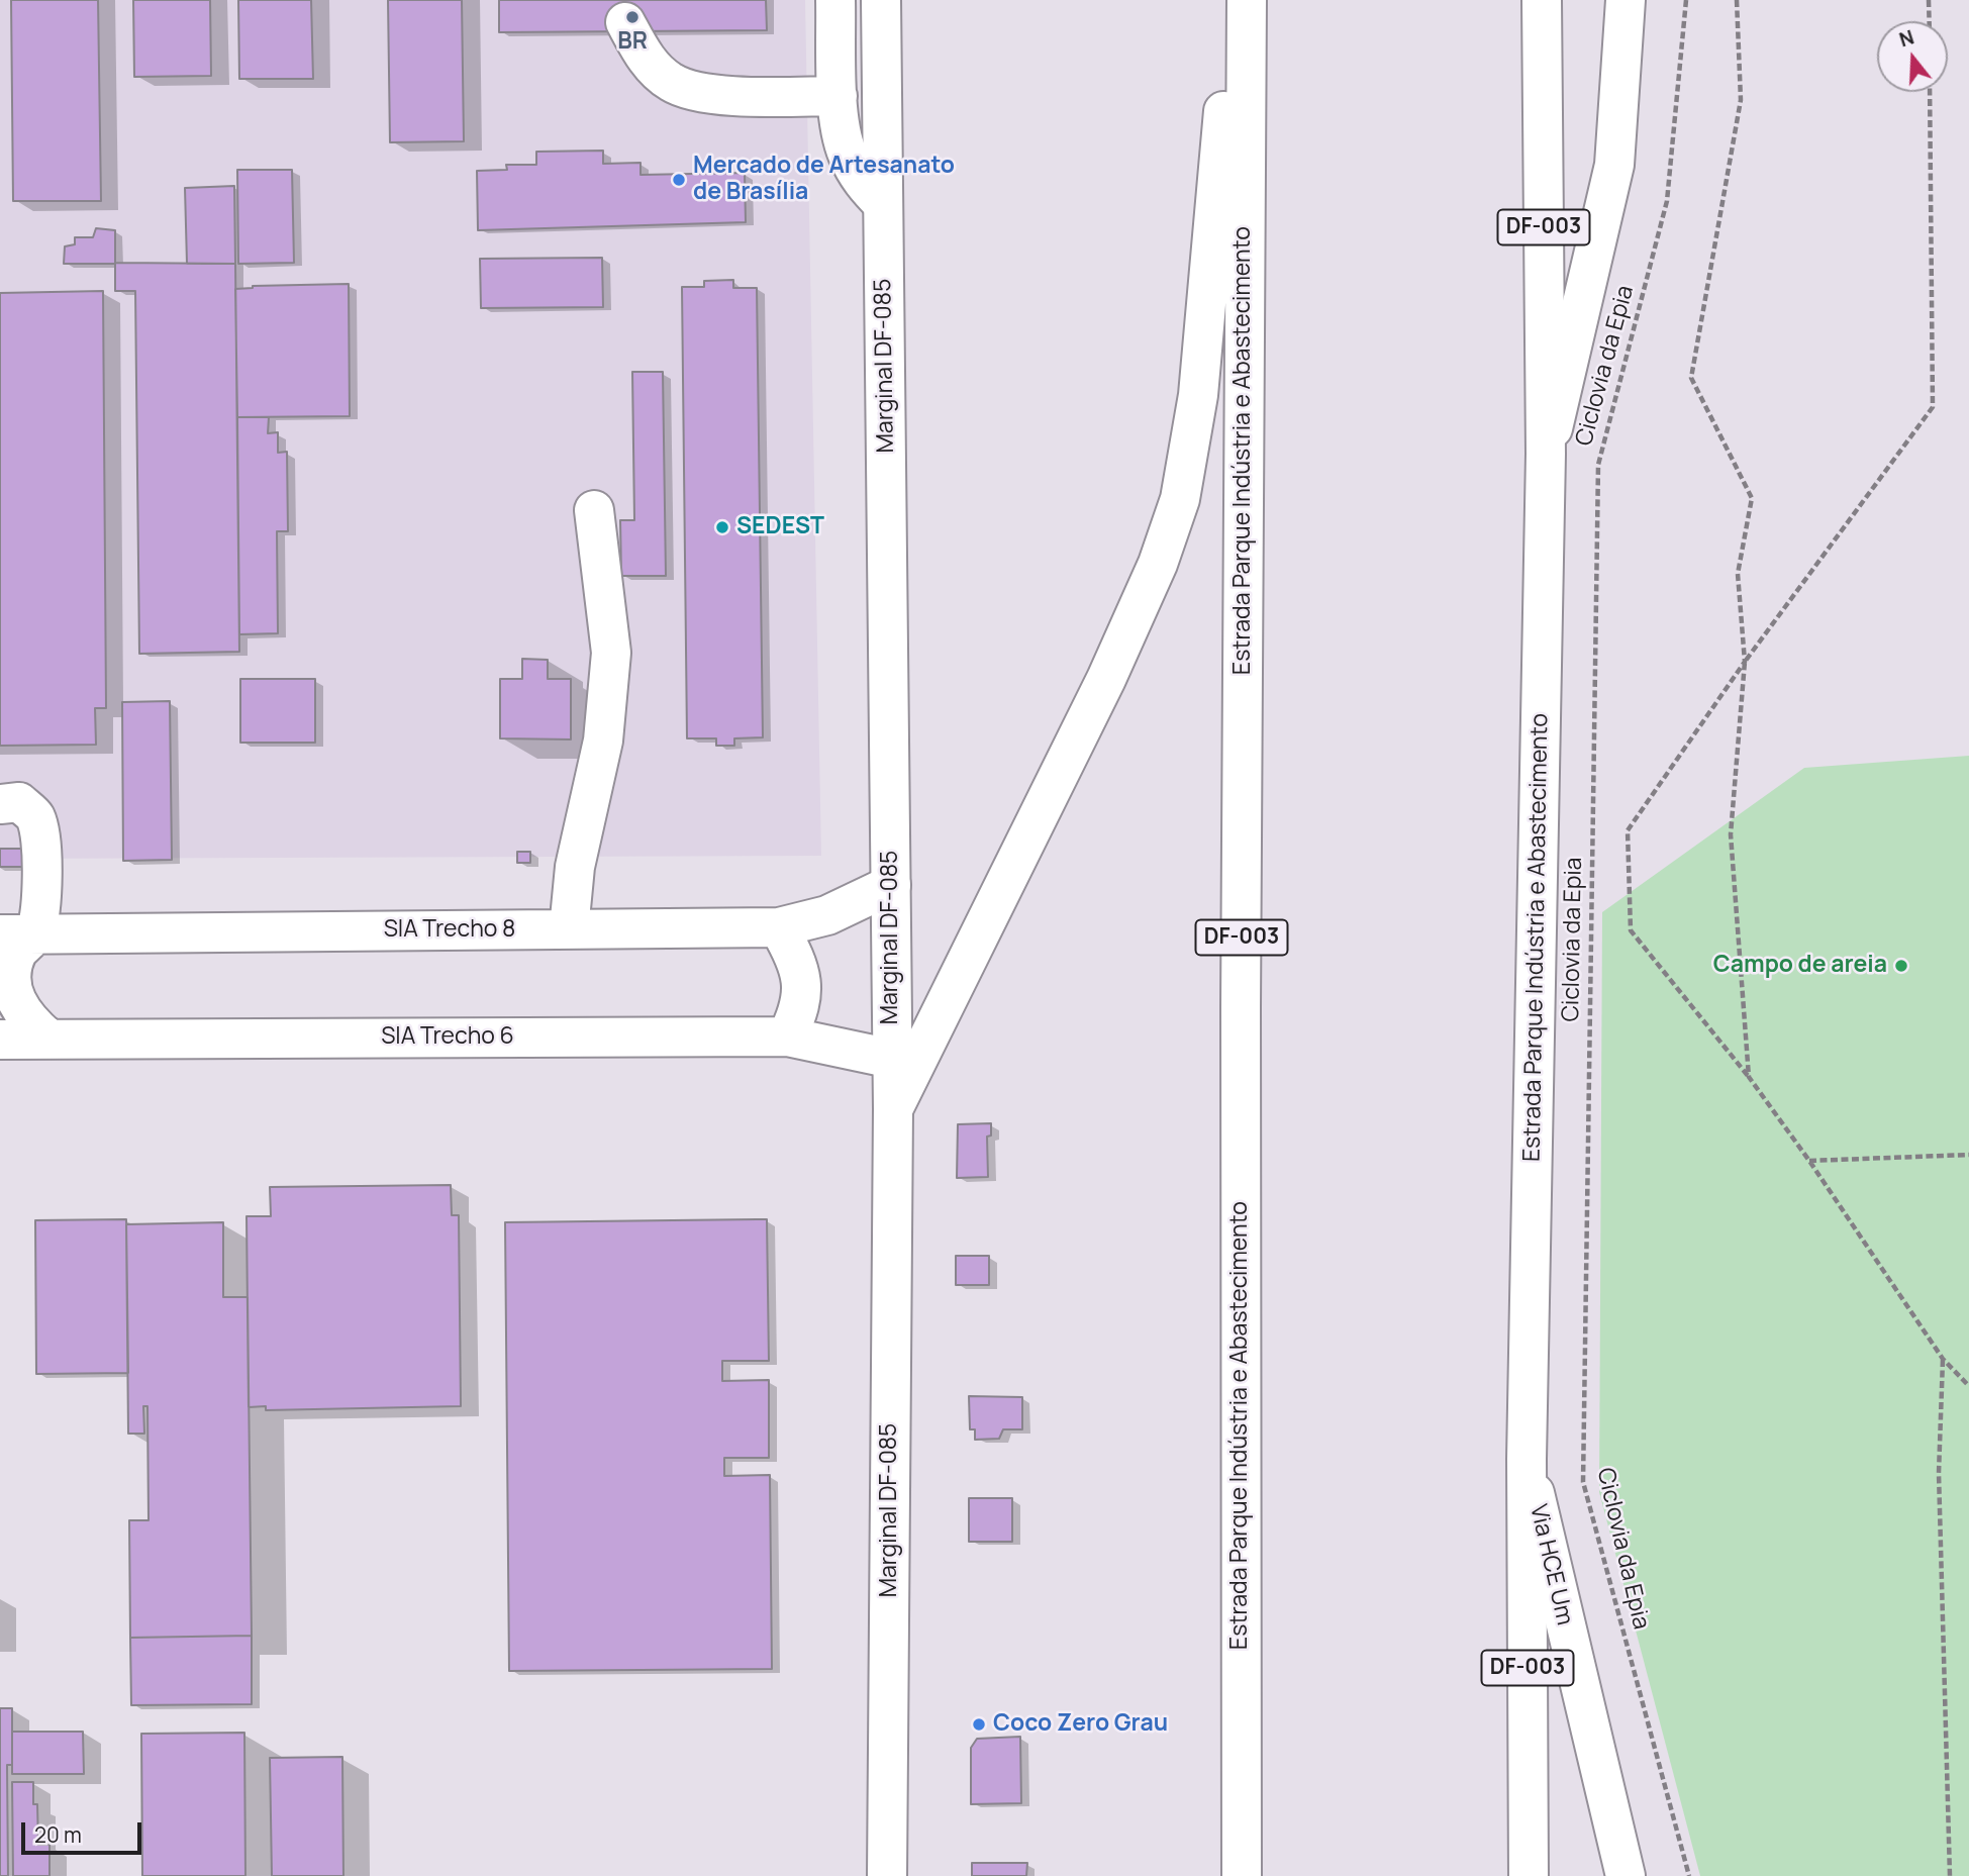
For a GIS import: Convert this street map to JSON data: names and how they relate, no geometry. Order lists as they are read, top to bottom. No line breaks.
{"streets":{"main road":["DF-003","Marginal DF-085","Estrada Parque Indústria e Abastecimento","SIA Trecho 8","SIA Trecho 6","Via HCE Um"],"path":["Ciclovia da Epia"]},"crossings":[["Marginal DF-085","SIA Trecho 8"],["Marginal DF-085","SIA Trecho 6"],["Estrada Parque Indústria e Abastecimento","Via HCE Um"]],"places":["BR","Mercado de Artesanato de Brasília","SEDEST","Campo de areia","Coco Zero Grau"],"scale_bar":"20 m","north":"top"}
